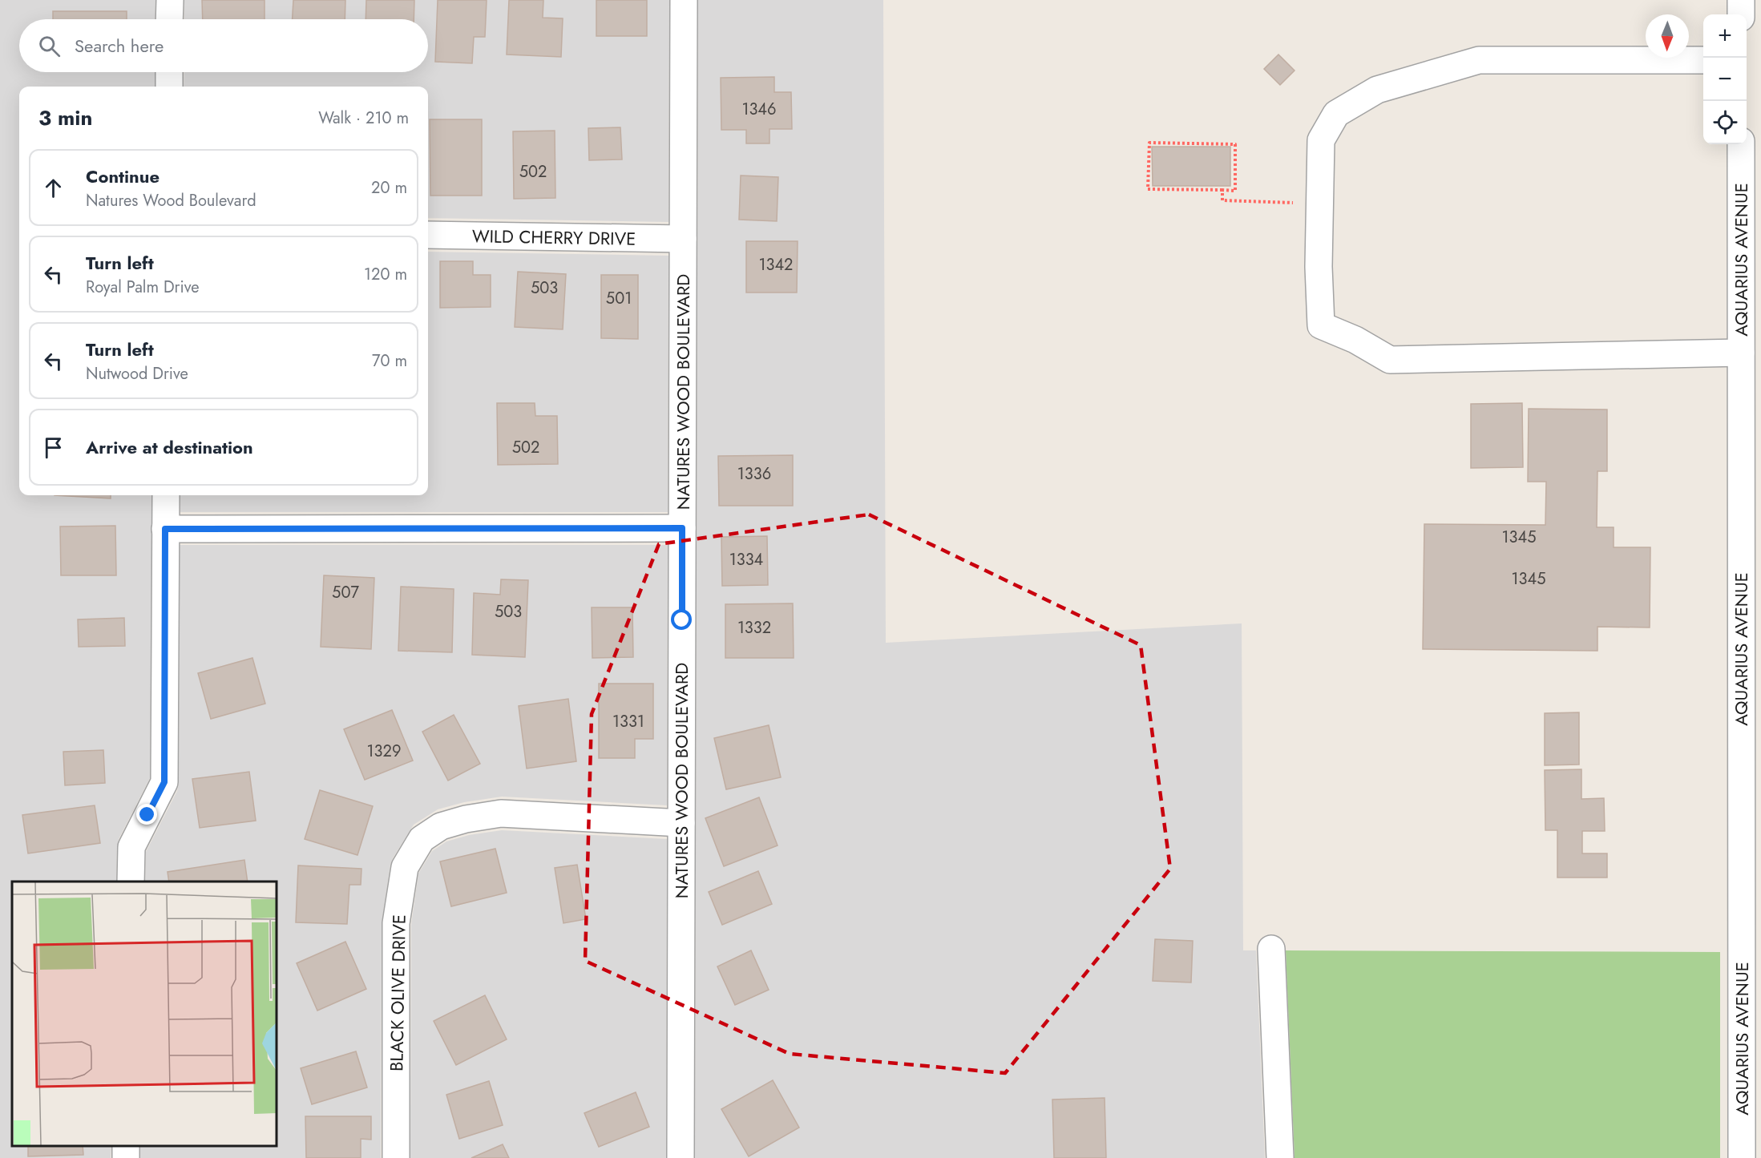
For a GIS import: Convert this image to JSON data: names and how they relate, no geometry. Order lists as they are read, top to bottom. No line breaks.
{"streets":{"street":["WILD CHERRY DRIVE","AQUARIUS AVENUE","NATURES WOOD BOULEVARD","BLACK OLIVE DRIVE"]},"crossings":[["WILD CHERRY DRIVE","NATURES WOOD BOULEVARD"],["NATURES WOOD BOULEVARD","BLACK OLIVE DRIVE"]],"house_numbers":["1346","502","1342","503","501","502","1336","1345","1334","1345","507","503","1332","1331","1329"],"north":"bottom","page":{"map_buttons":["+","−"],"search":"Search here","heading":["3 min","Walk · 210 m"],"list":[["Continue","Natures Wood Boulevard","20 m"],["Turn left","Royal Palm Drive","120 m"],["Turn left","Nutwood Drive","70 m"],"Arrive at destination"]}}
